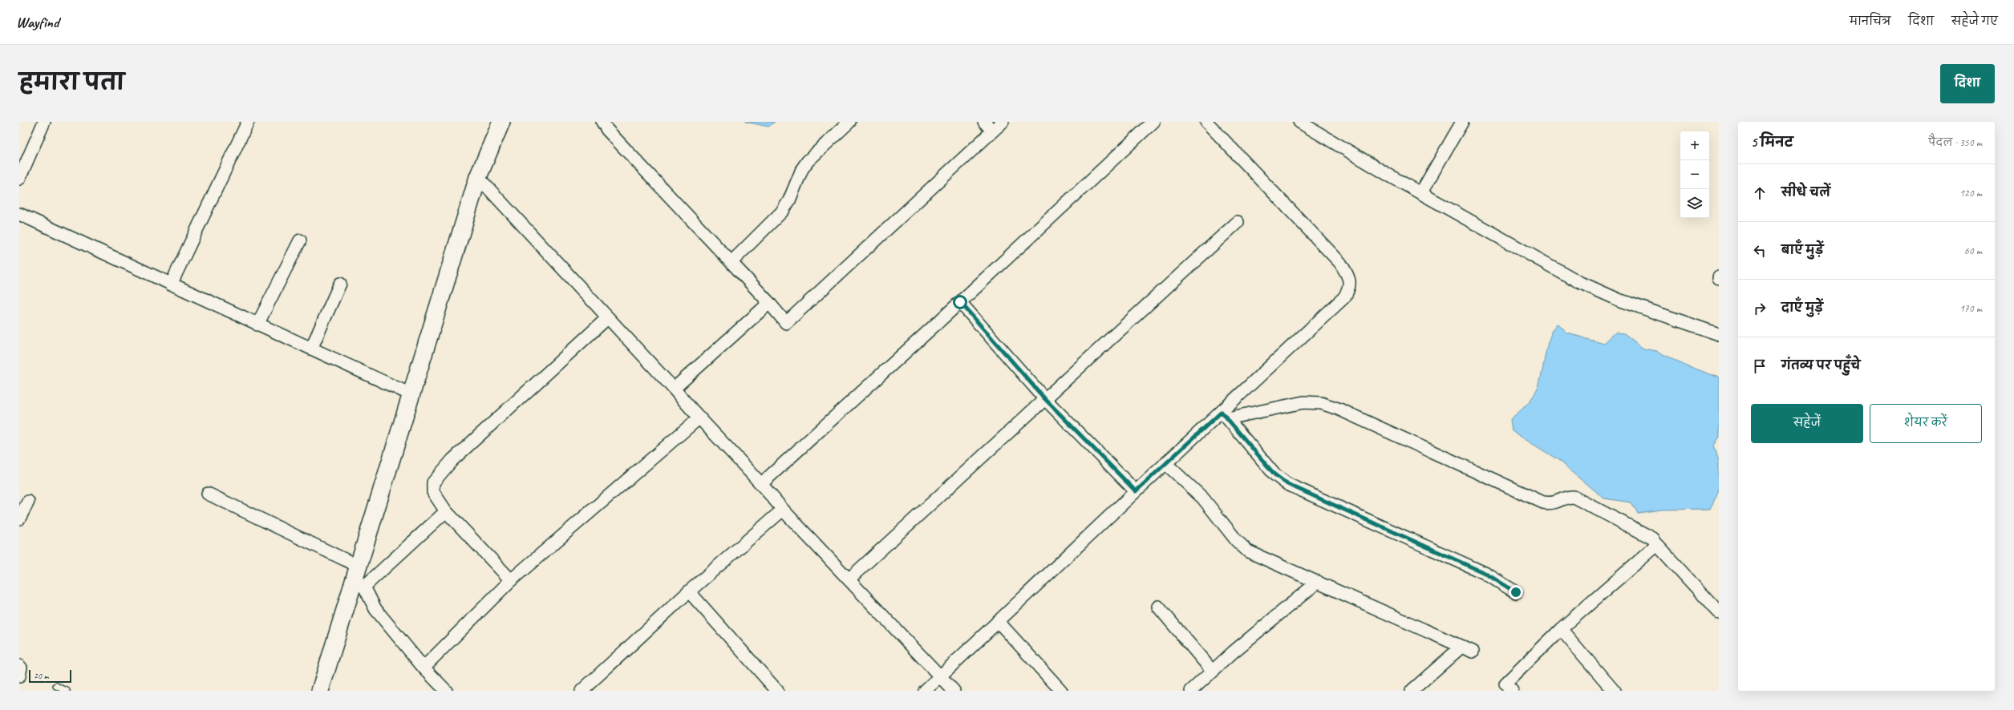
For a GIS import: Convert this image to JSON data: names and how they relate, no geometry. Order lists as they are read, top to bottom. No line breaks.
{"scale_bar":"20 m","page":{"header":"Wayfind","nav":["मानचित्र","दिशा","सहेजे गए"],"title":"हमारा पता","buttons":["दिशा",["सहेजें","शेयर करें"]],"heading":["5 मिनट","पैदल · 350 m"],"map_buttons":["+","−"],"list":[["सीधे चलें","120 m"],["बाएँ मुड़ें","60 m"],["दाएँ मुड़ें","170 m"],"गंतव्य पर पहुँचे"],"scale":"20 m"}}
